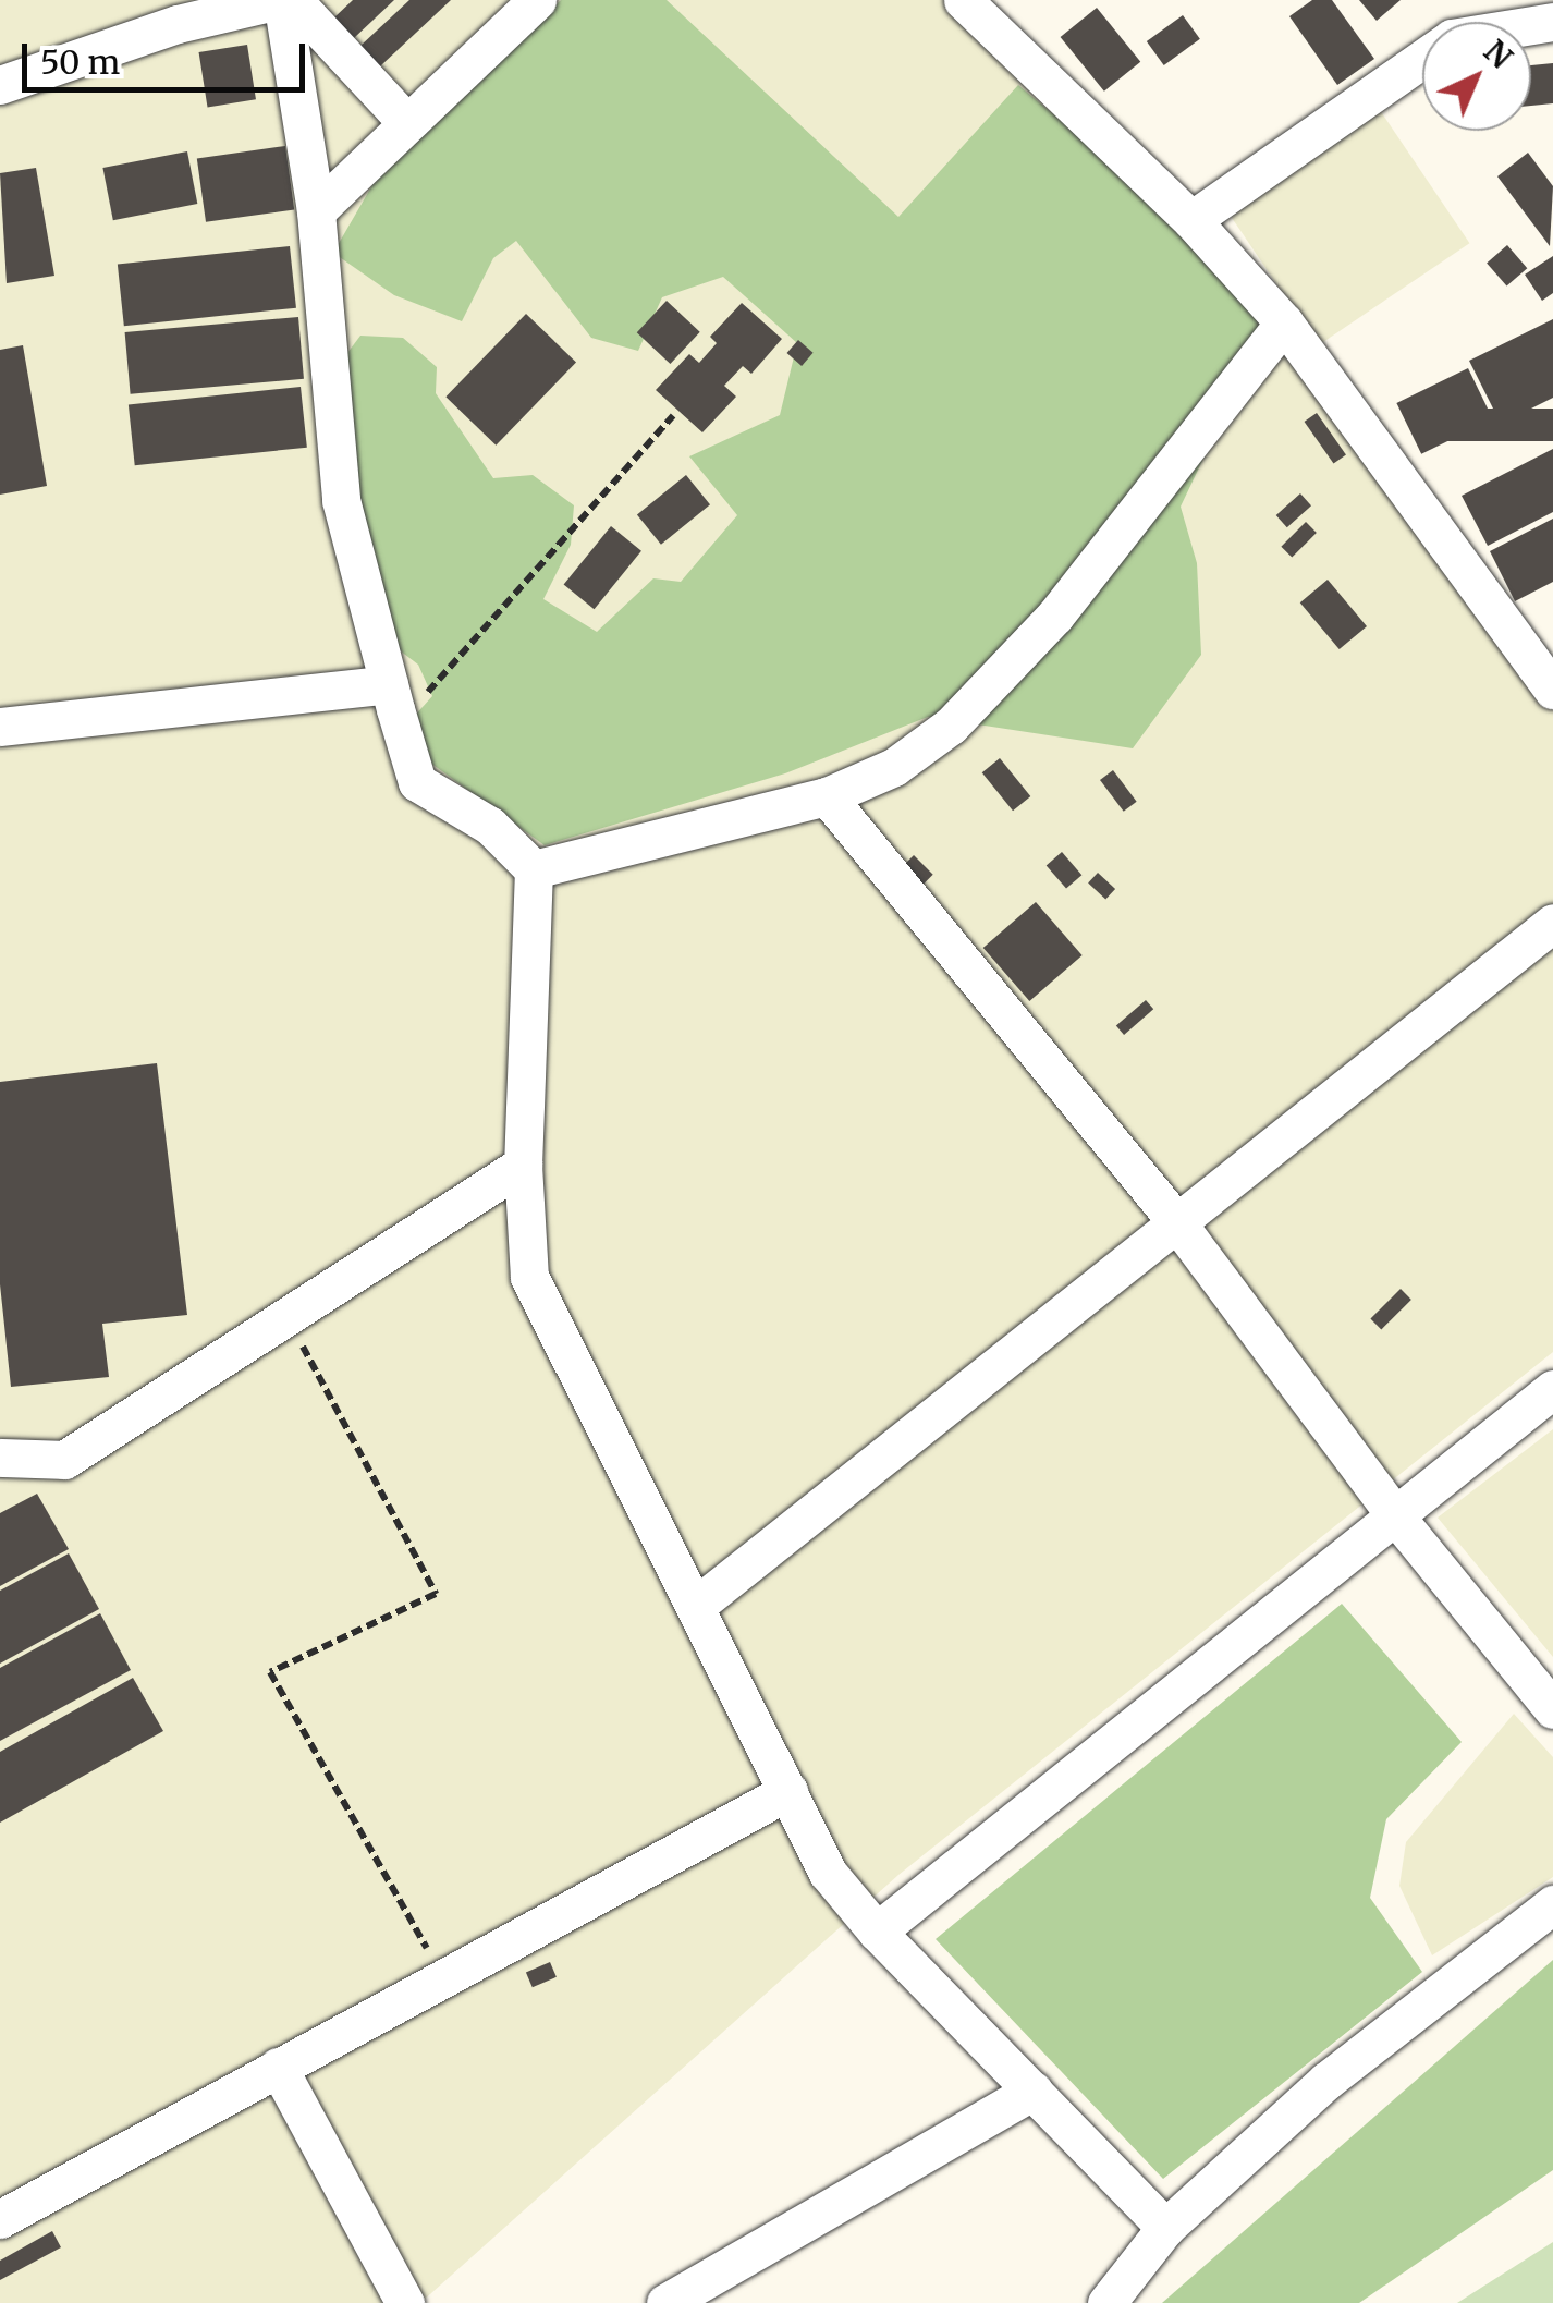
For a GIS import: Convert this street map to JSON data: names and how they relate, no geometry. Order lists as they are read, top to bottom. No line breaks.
{"scale_bar":"50 m","north":"top right"}
